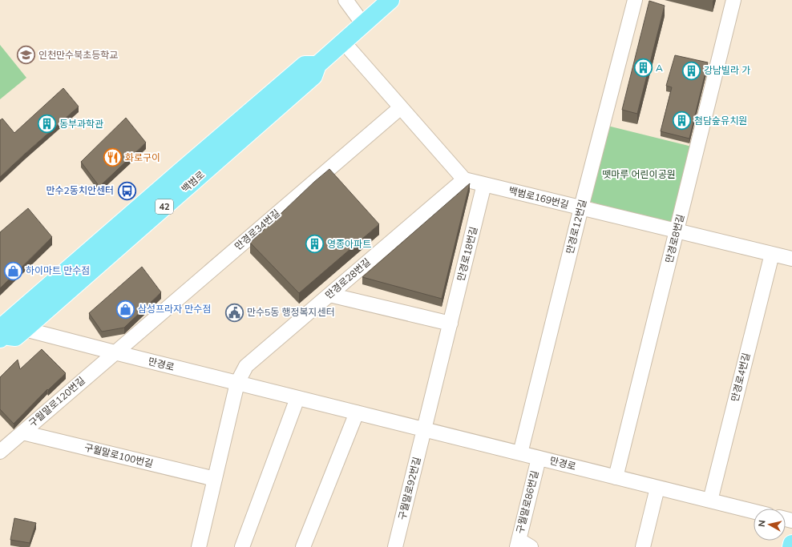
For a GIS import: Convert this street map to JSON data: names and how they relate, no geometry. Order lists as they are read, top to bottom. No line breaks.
{"streets":{"main road":["백범로","42"],"street":["백범로169번길","만경로12번길","만경로34번길","만경로8번길","만경로18번길","만경로28번길","만경로","만경로4번길","구월말로120번길","구월말로100번길","구월말로92번길","구월말로86번길"]},"crossings":[["백범로","만경로"],["백범로169번길","만경로12번길"],["백범로169번길","만경로8번길"],["백범로169번길","만경로18번길"],["백범로169번길","만경로28번길"],["백범로169번길","만경로4번길"],["만경로12번길","만경로"],["만경로34번길","만경로"],["만경로34번길","구월말로120번길"],["만경로8번길","만경로"],["만경로18번길","만경로"],["만경로18번길","구월말로92번길"],["만경로28번길","만경로"],["만경로","만경로4번길"],["만경로","구월말로120번길"],["만경로","구월말로92번길"],["만경로","구월말로86번길"],["구월말로120번길","구월말로100번길"]],"parks":["뗏마루 어린이공원"],"places":{"school or university":["인천만수북초등학교"],"building":["A","강남빌라 가","첨담숲유치원","동부과학관","영종아파트"],"restaurant":["화로구이"],"bus stop":["만수2동치안센터"],"shop":["하이마트 만수점","삼성프라자 만수점"],"public building":["만수5동 행정복지센터"]},"north":"left"}
